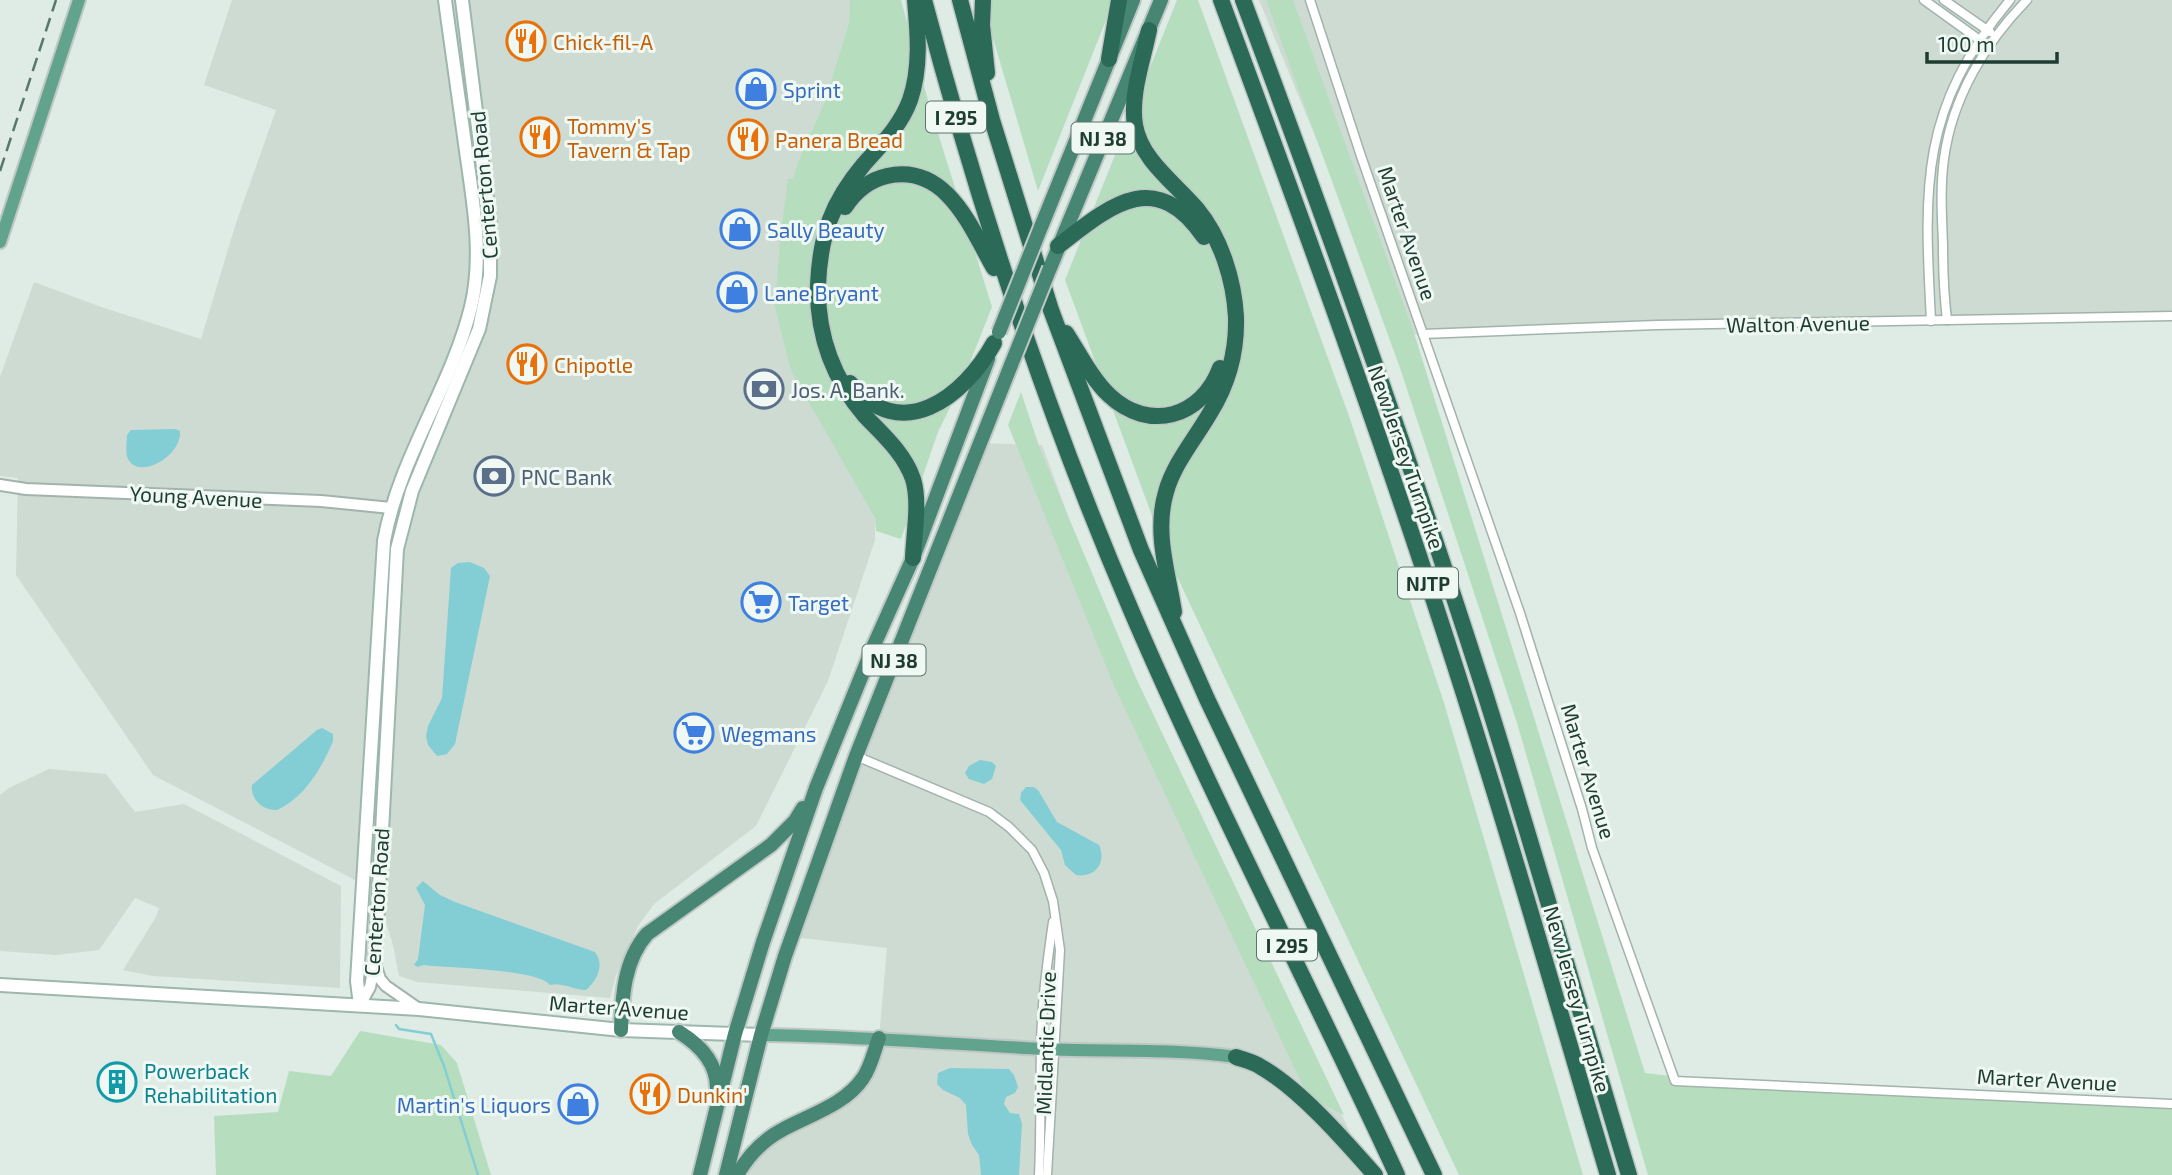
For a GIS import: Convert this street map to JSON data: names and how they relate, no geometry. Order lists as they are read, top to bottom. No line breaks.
{"streets":{"highway":["I 295","NJ 38","New Jersey Turnpike","NJTP"],"main road":["Centerton Road","Marter Avenue"],"street":["Walton Avenue","Young Avenue","Midlantic Drive"]},"crossings":[["NJ 38","Marter Avenue"],["NJ 38","Midlantic Drive"],["Centerton Road","Marter Avenue"],["Centerton Road","Young Avenue"],["Marter Avenue","Walton Avenue"],["Marter Avenue","Midlantic Drive"]],"places":{"restaurant":["Chick-fil-A","Tommy's Tavern & Tap","Panera Bread","Chipotle","Dunkin'"],"shop":["Sprint","Sally Beauty","Lane Bryant","Martin's Liquors"],"bank":["Jos. A. Bank.","PNC Bank"],"supermarket":["Target","Wegmans"],"building":["Powerback Rehabilitation"]},"scale_bar":"100 m"}
